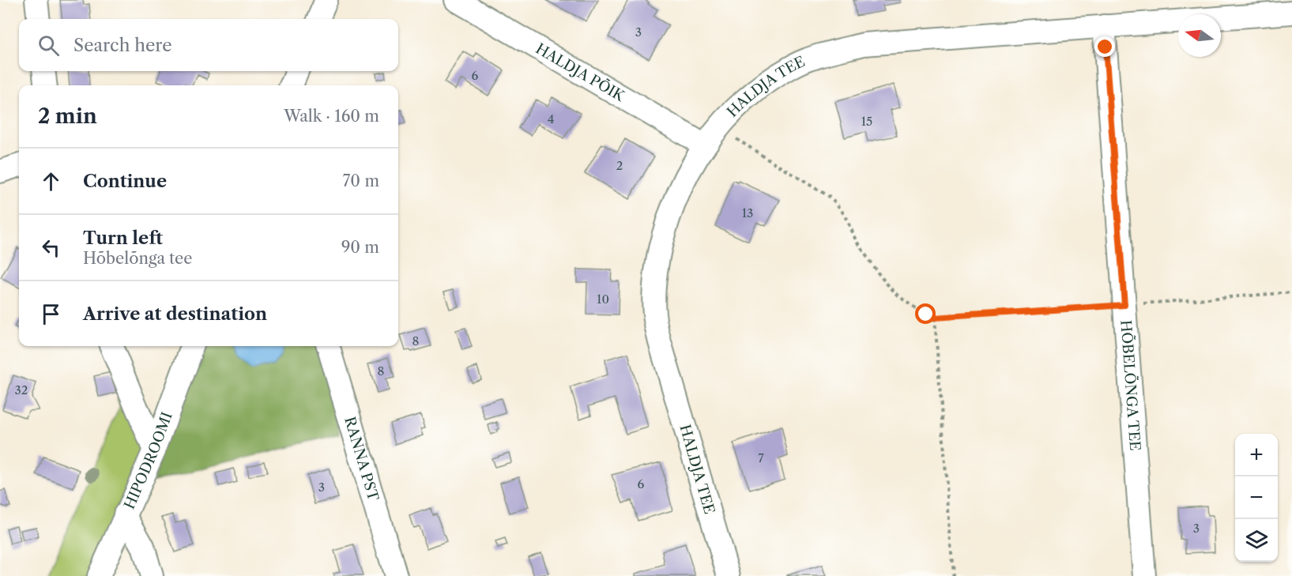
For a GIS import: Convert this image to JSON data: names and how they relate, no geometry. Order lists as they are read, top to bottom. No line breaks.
{"streets":{"street":["HALDJA PÕIK","HALDJA TEE","HÕBELÕNGA TEE","HIPODROOMI","RANNA PST"]},"crossings":[["HALDJA PÕIK","HALDJA TEE"],["HALDJA TEE","HÕBELÕNGA TEE"]],"house_numbers":["3","6","4","15","2","13","10","8","8","32","7","6","3","3"],"north":"left","page":{"search":"Search here","heading":["2 min","Walk · 160 m"],"list":[["Continue","70 m"],["Turn left","Hõbelõnga tee","90 m"],"Arrive at destination"],"map_buttons":["+","−"]}}
